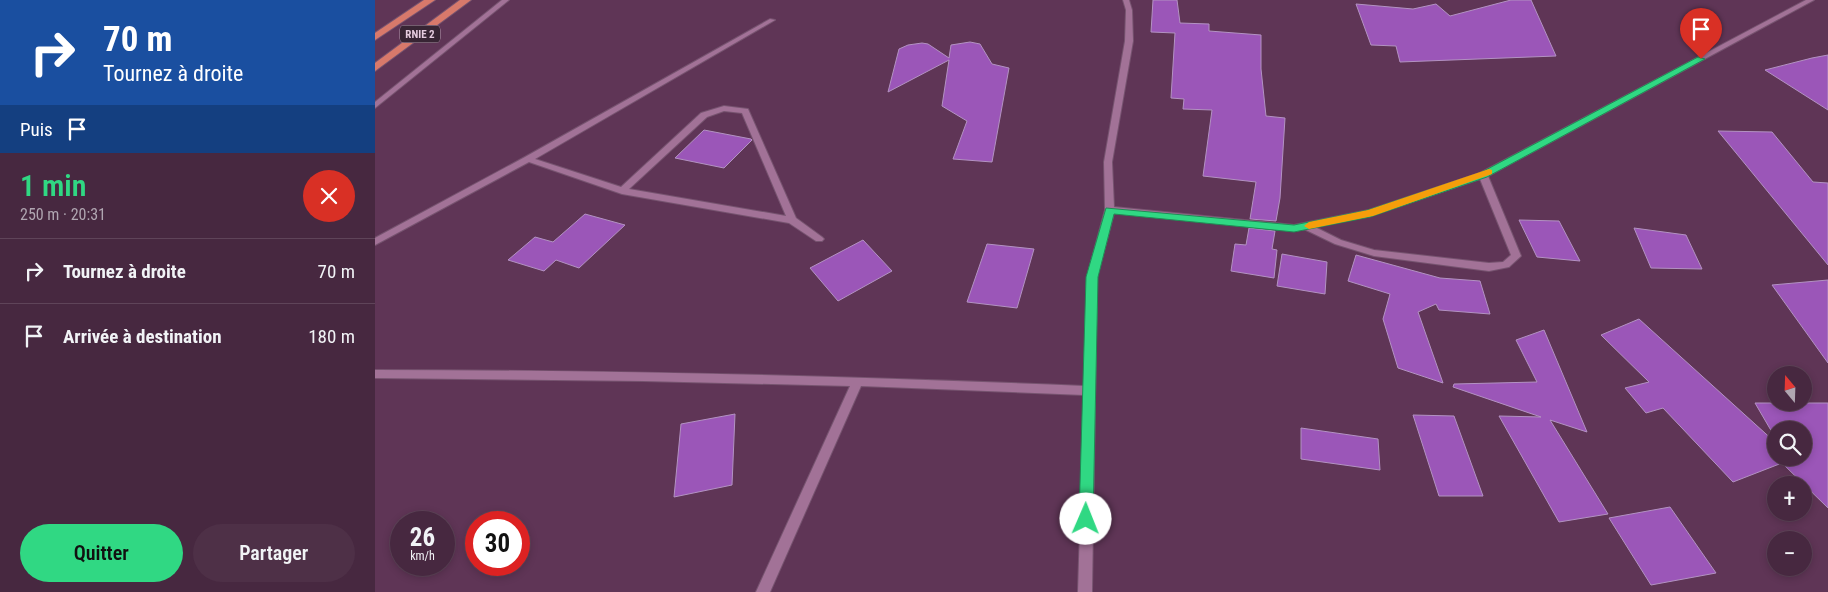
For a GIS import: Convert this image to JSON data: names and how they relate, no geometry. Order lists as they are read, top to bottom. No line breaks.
{"streets":{"highway":["RNIE 2"]},"north":"top","page":{"turn":["70 m","Tournez à droite"],"then":"Puis","heading":["1 min","250 m · 20:31"],"list":[{"name":"Tournez à droite","value":"70 m"},{"name":"Arrivée à destination","value":"180 m"}],"map_buttons":["+","−"],"speed":"26 km/h","limit":"30","buttons":["Quitter","Partager"]}}
